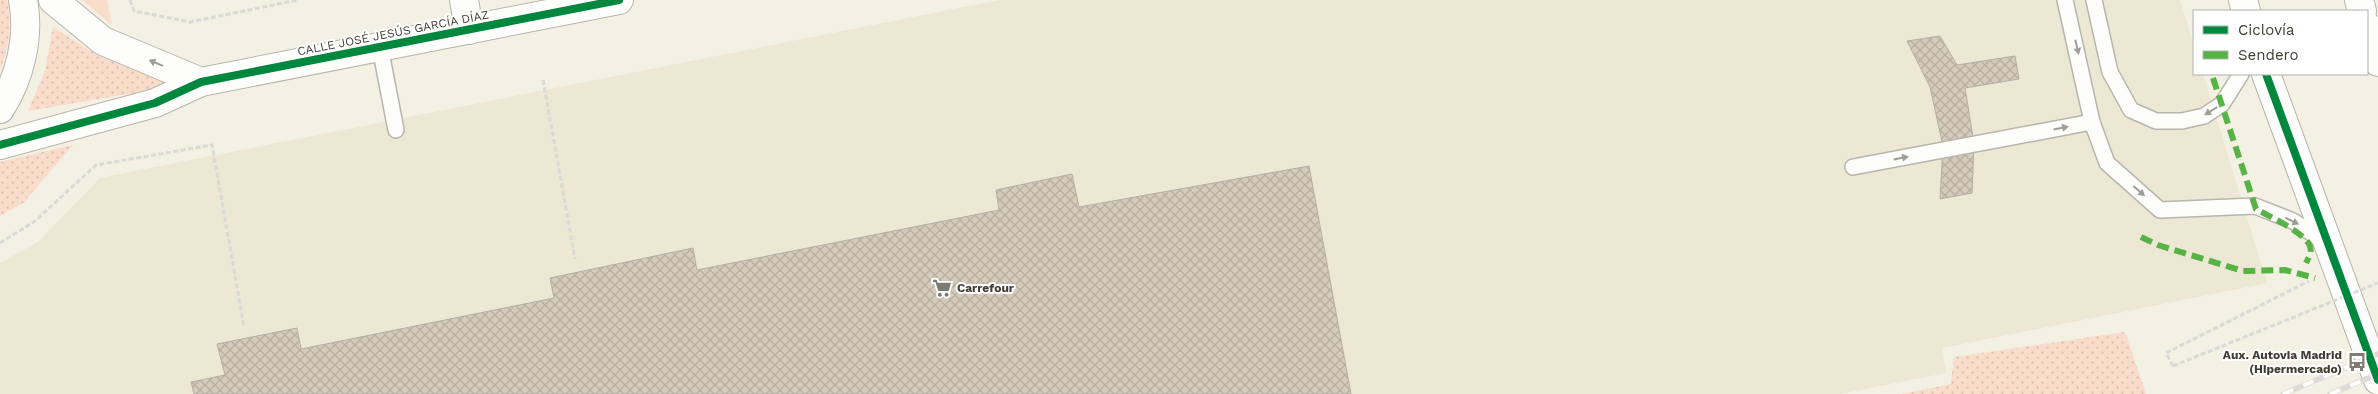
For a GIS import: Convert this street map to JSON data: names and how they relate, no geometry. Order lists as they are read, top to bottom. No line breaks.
{"streets":{"main road":["CALLE JOSÉ JESÚS GARCÍA DÍAZ"]},"places":{"supermarket":["Carrefour"],"bus stop":["Aux. Autovia Madrid (Hipermercado)"]},"legend":["Ciclovía","Sendero"]}
